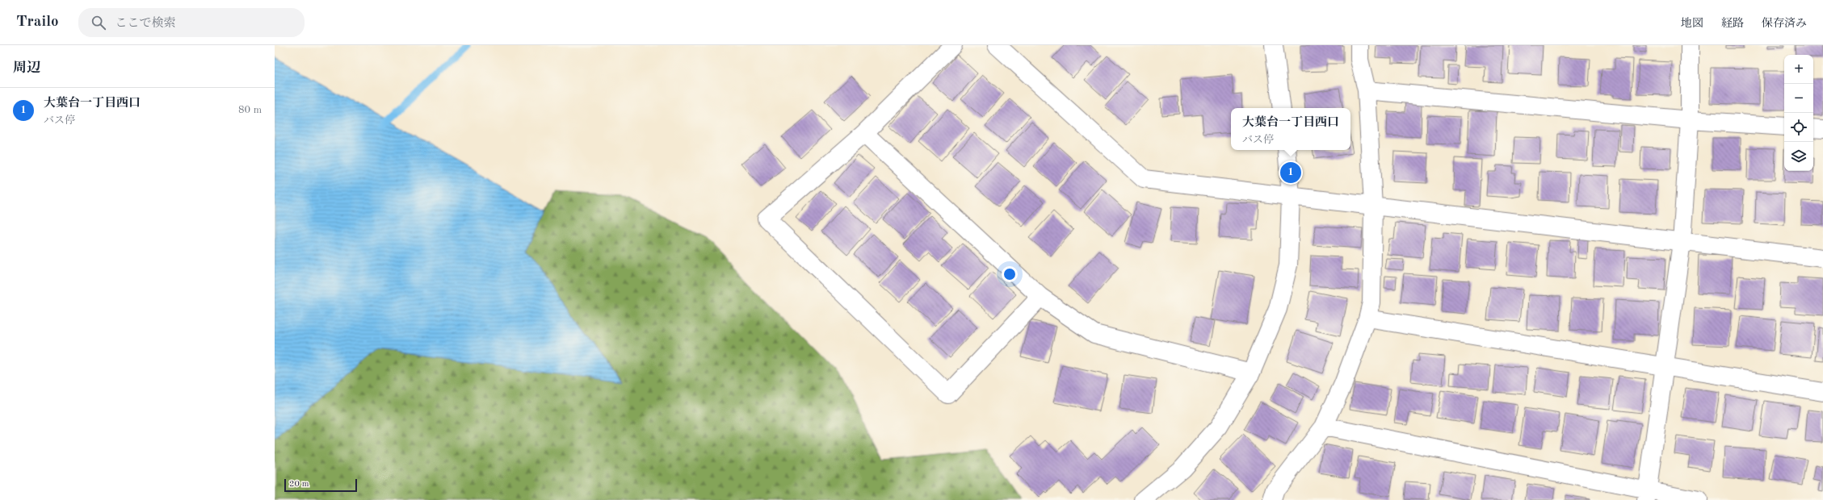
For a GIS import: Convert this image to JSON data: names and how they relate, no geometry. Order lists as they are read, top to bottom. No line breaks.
{"scale_bar":"20 m","page":{"header":"Trailo","search":"ここで検索","nav":["地図","経路","保存済み"],"heading":"周辺","map_buttons":["+","−"],"list":[{"mark":"1","name":"大葉台一丁目西口","note":"バス停","value":"80 m"}],"popup":["大葉台一丁目西口","バス停"],"pins":"1","scale":"20 m"}}
